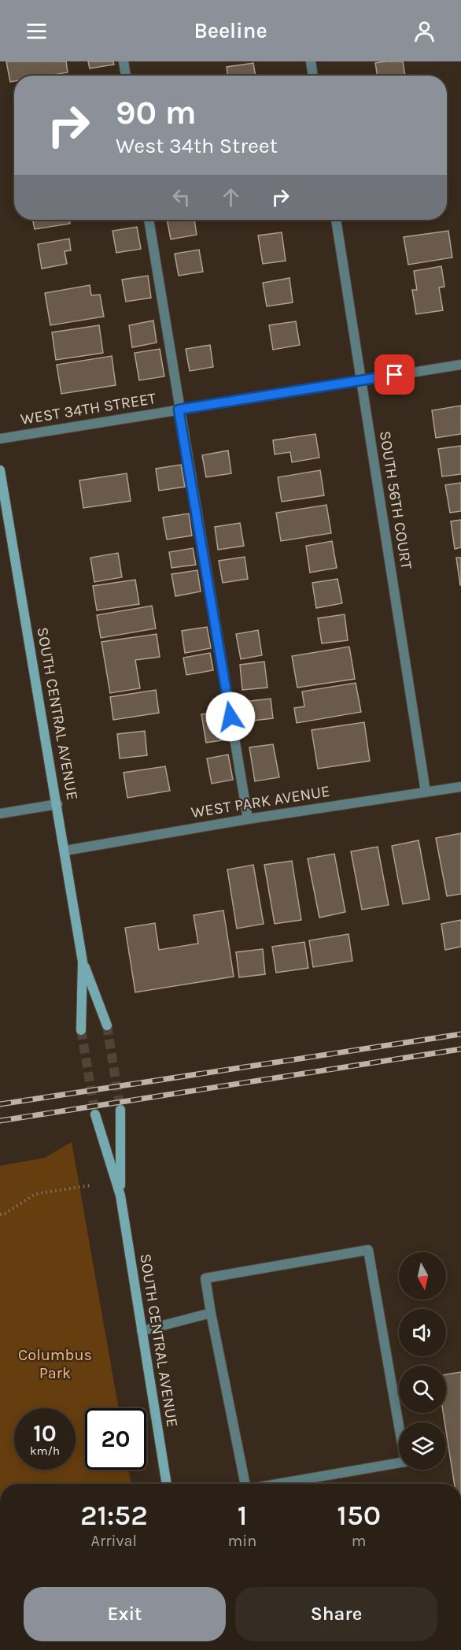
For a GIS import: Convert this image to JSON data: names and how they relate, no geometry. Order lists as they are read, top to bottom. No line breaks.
{"streets":{"main road":["SOUTH CENTRAL AVENUE"],"street":["WEST 34TH STREET","SOUTH 56TH COURT","WEST PARK AVENUE"]},"crossings":[["WEST 34TH STREET","SOUTH 56TH COURT"],["SOUTH 56TH COURT","WEST PARK AVENUE"],["SOUTH CENTRAL AVENUE","WEST PARK AVENUE"]],"parks":["Columbus Park"],"north":"bottom","page":{"header":"Beeline","turn":["90 m","West 34th Street"],"speed":"10 km/h","limit":"20","eta":["21:52","Arrival","1","min","150","m"],"buttons":["Exit","Share"]}}
